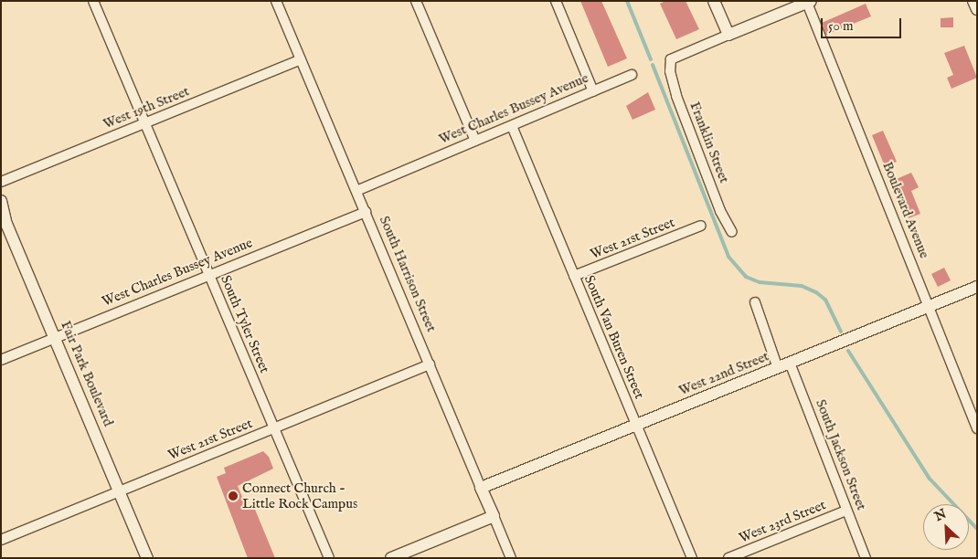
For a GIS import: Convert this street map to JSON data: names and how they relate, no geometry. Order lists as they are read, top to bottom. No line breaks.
{"streets":{"street":["West 19th Street","West Charles Bussey Avenue","Franklin Street","Boulevard Avenue","West 21st Street","South Harrison Street","South Tyler Street","South Van Buren Street","Fair Park Boulevard","West 22nd Street","South Jackson Street","West 23rd Street"]},"crossings":[["West 19th Street","South Harrison Street"],["West 19th Street","South Tyler Street"],["West Charles Bussey Avenue","South Harrison Street"],["West Charles Bussey Avenue","South Tyler Street"],["West Charles Bussey Avenue","South Van Buren Street"],["West Charles Bussey Avenue","Fair Park Boulevard"],["Boulevard Avenue","West 22nd Street"],["West 21st Street","South Harrison Street"],["West 21st Street","South Tyler Street"],["West 21st Street","South Van Buren Street"],["West 21st Street","Fair Park Boulevard"],["South Harrison Street","West 22nd Street"],["South Van Buren Street","West 22nd Street"],["West 22nd Street","South Jackson Street"],["South Jackson Street","West 23rd Street"]],"places":["Connect Church - Little Rock Campus"],"scale_bar":"50 m","north":"top left"}
